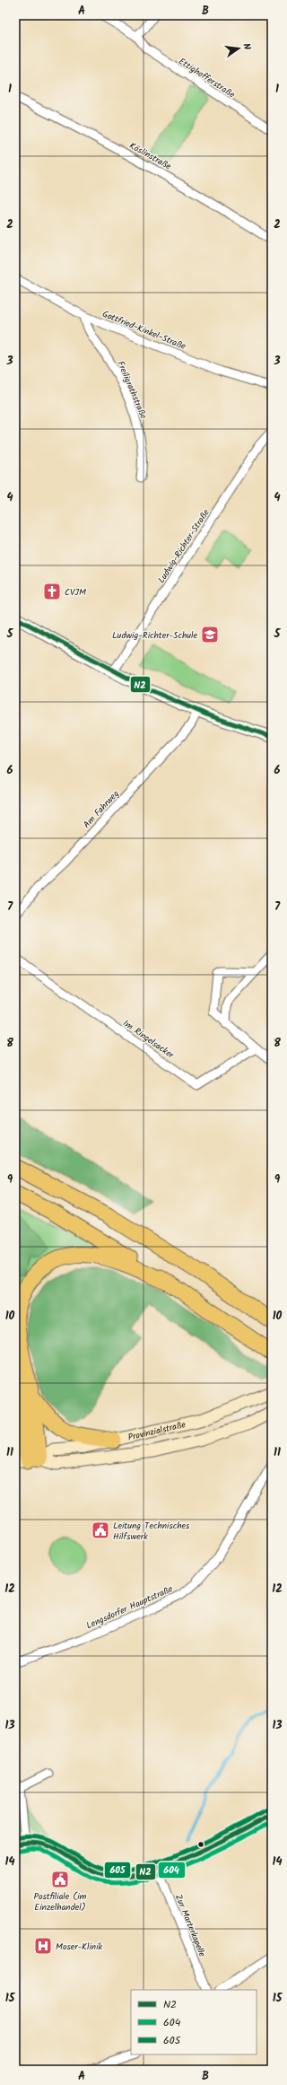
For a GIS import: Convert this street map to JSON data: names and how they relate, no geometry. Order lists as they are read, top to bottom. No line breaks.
{"streets":{"main road":["Provinzialstraße"],"street":["Ettighofferstraße","Köslinstraße","Gottfried-Kinkel-Straße","Freiligrathstraße","Ludwig-Richter-Straße","Am Fahrweg","Im Ringelsacker","Lengsdorfer Hauptstraße","Zur Marterkapelle"]},"crossings":[["Gottfried-Kinkel-Straße","Freiligrathstraße"]],"places":{"church":["CVJM"],"school or university":["Ludwig-Richter-Schule"],"public building":["Leitung Technisches Hilfswerk","Postfiliale (im Einzelhandel)"],"hospital":["Moser-Klinik"]},"lines":["transit line N2","transit line 605","transit line 604"],"legend":["N2","604","605"],"north":"right","grid":{"columns":["A","B"],"rows":["1","2","3","4","5","6","7","8","9","10","11","12","13","14","15"]}}
